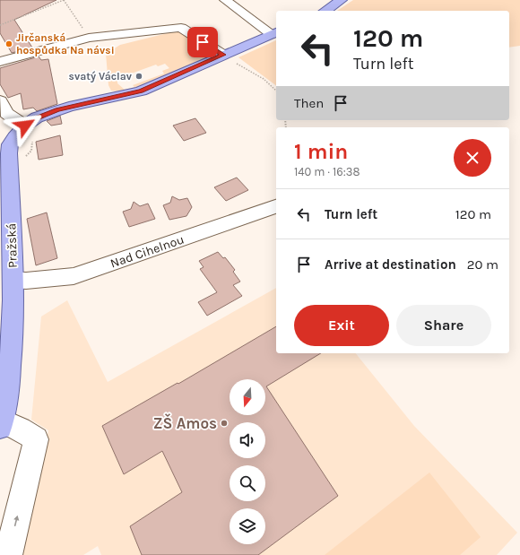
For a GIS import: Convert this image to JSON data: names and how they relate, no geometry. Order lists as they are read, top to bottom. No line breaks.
{"streets":{"main road":["Pražská"],"street":["Nad Cihelnou"]},"crossings":[["Pražská","Nad Cihelnou"]],"places":["Jirčanská hospůdka Na návsi","svatý Václav","ZŠ Amos"],"north":"bottom","page":{"turn":["120 m","Turn left"],"then":"Then","heading":["1 min","140 m · 16:38"],"list":[{"name":"Turn left","value":"120 m"},{"name":"Arrive at destination","value":"20 m"}],"buttons":["Exit","Share"]}}
